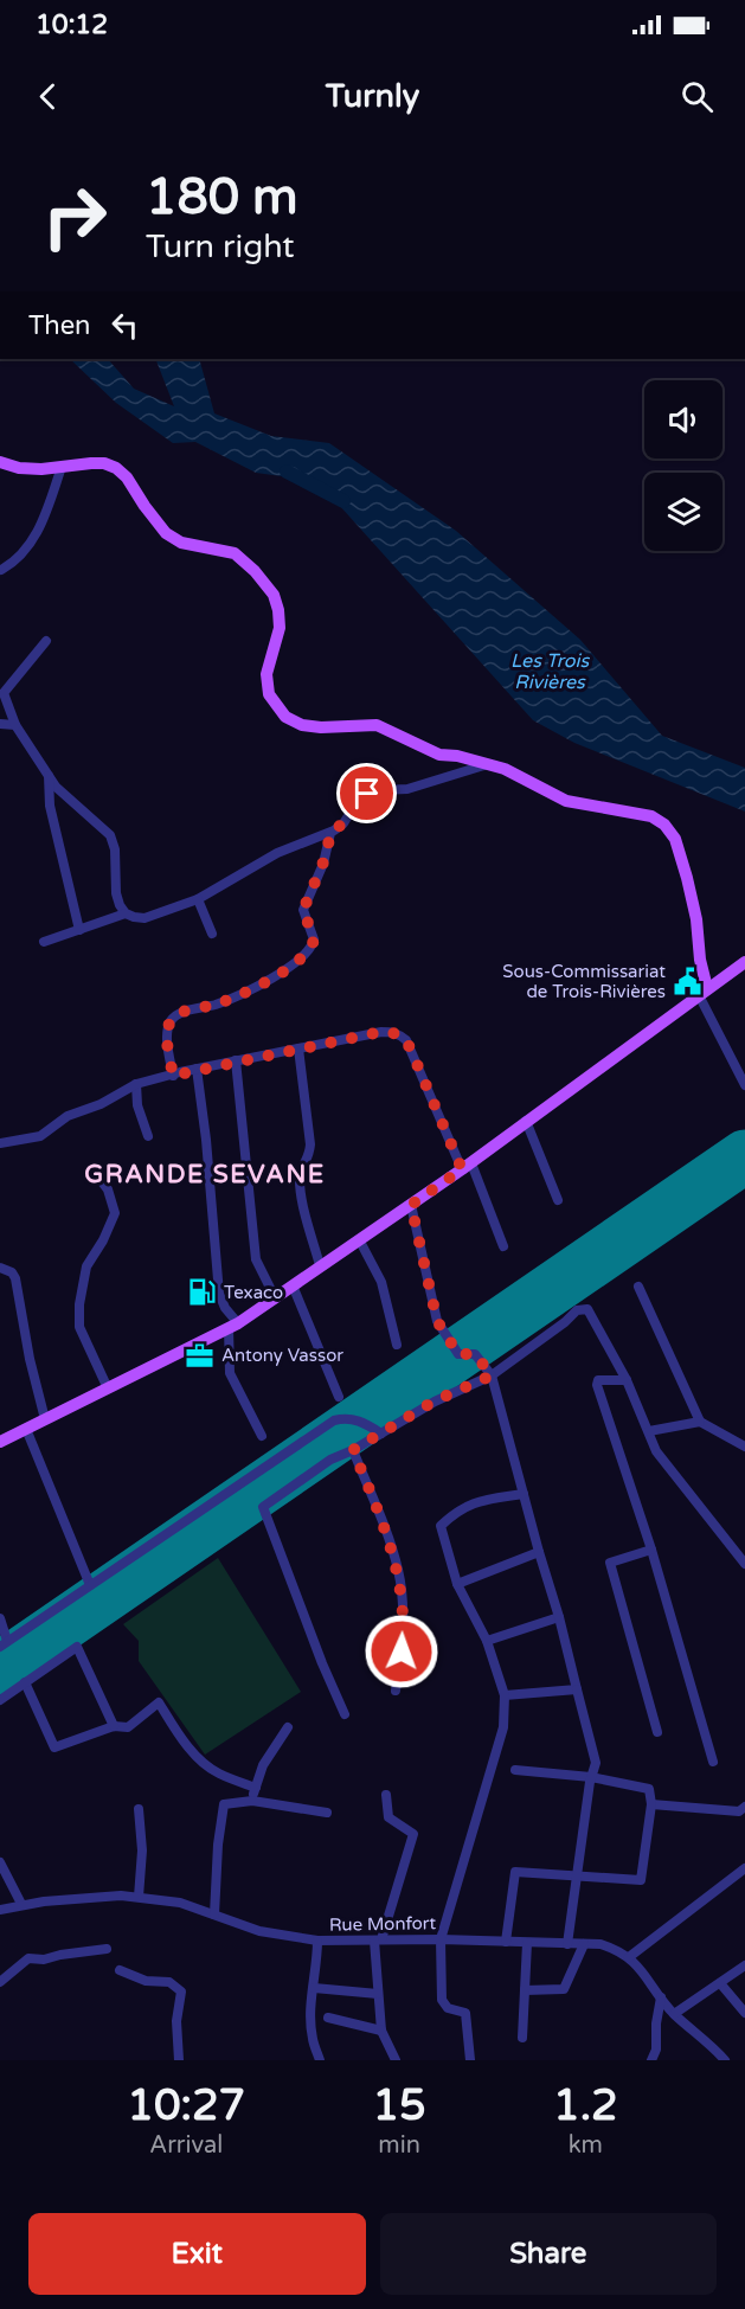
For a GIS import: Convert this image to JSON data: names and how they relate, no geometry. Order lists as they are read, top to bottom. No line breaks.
{"streets":{"street":["Rue Monfort"]},"districts":["GRANDE SEVANE"],"water":["Les Trois Rivières"],"places":{"public building":["Sous-Commissariat de Trois-Rivières"],"fuel station":["Texaco"],"office":["Antony Vassor"]},"page":{"status":"10:12","header":"Turnly","turn":["180 m","Turn right"],"then":"Then","eta":["10:27","Arrival","15","min","1.2","km"],"buttons":["Exit","Share"]}}
